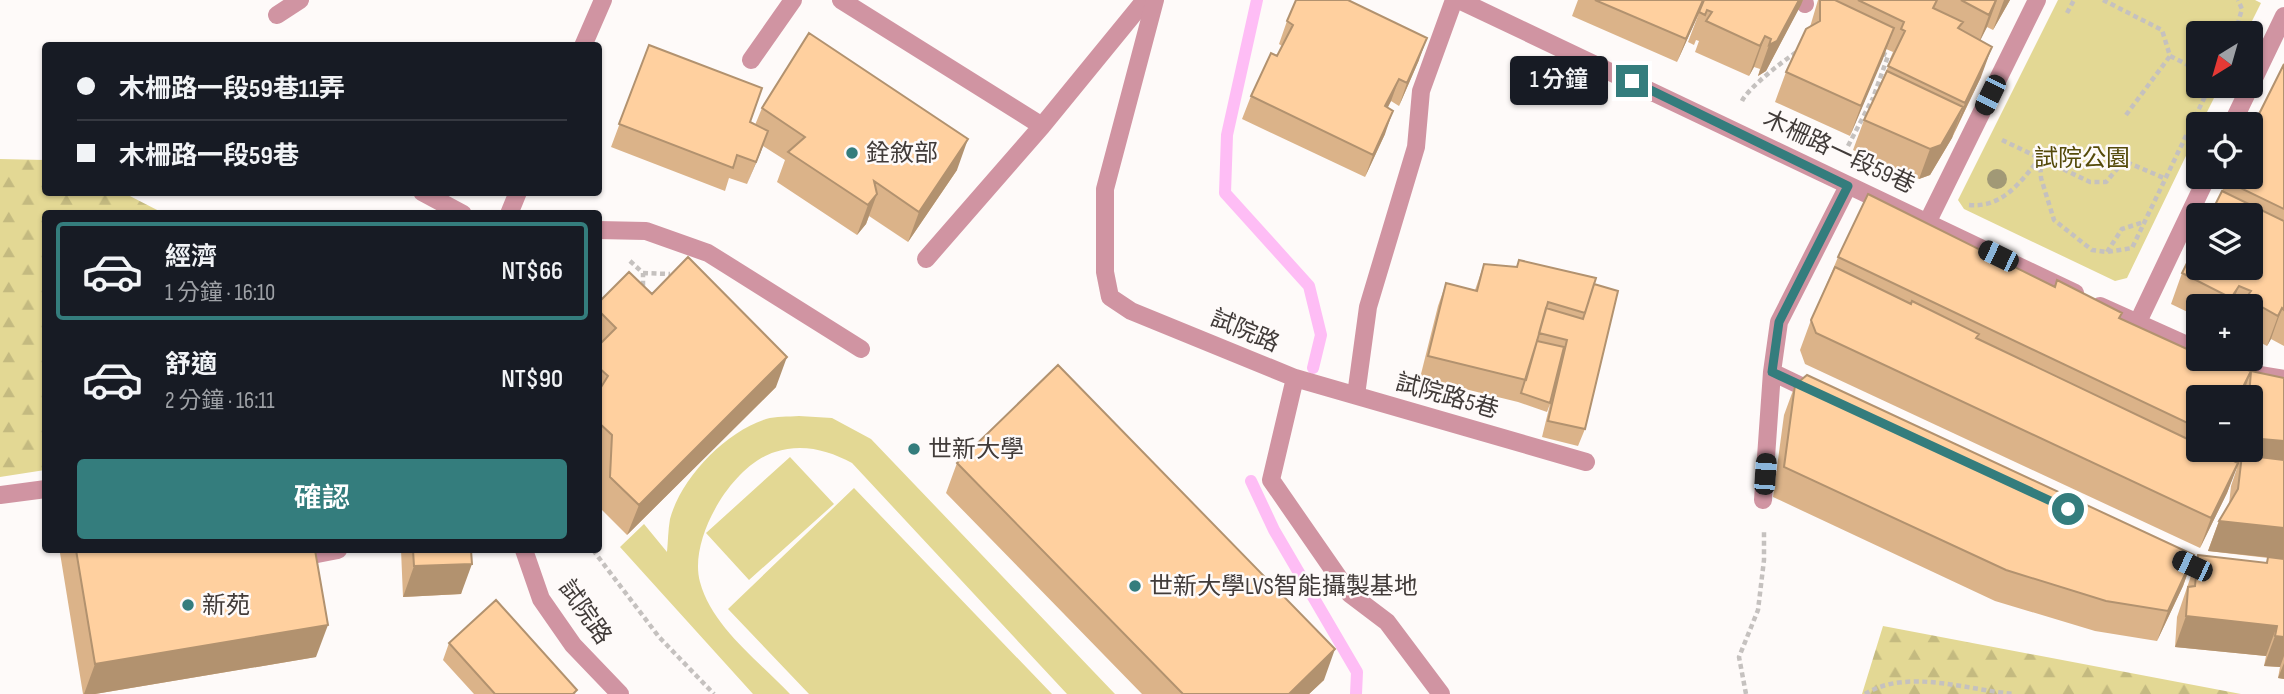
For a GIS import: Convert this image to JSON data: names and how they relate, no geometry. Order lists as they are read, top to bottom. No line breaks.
{"streets":{"street":["木柵路一段59巷","試院路","試院路5巷"]},"crossings":[["試院路","試院路5巷"]],"parks":["試院公園"],"places":["銓敘部","世新大學","世新大學LVS智能攝製基地","新苑"],"north":"bottom left","page":{"map_buttons":["+","−"],"banner":["木柵路一段59巷11弄","木柵路一段59巷"],"bubble":"1 分鐘","list":[{"name":"經濟","note":"1 分鐘 · 16:10","value":"NT$66"},{"name":"舒適","note":"2 分鐘 · 16:11","value":"NT$90"}],"buttons":"確認"}}
